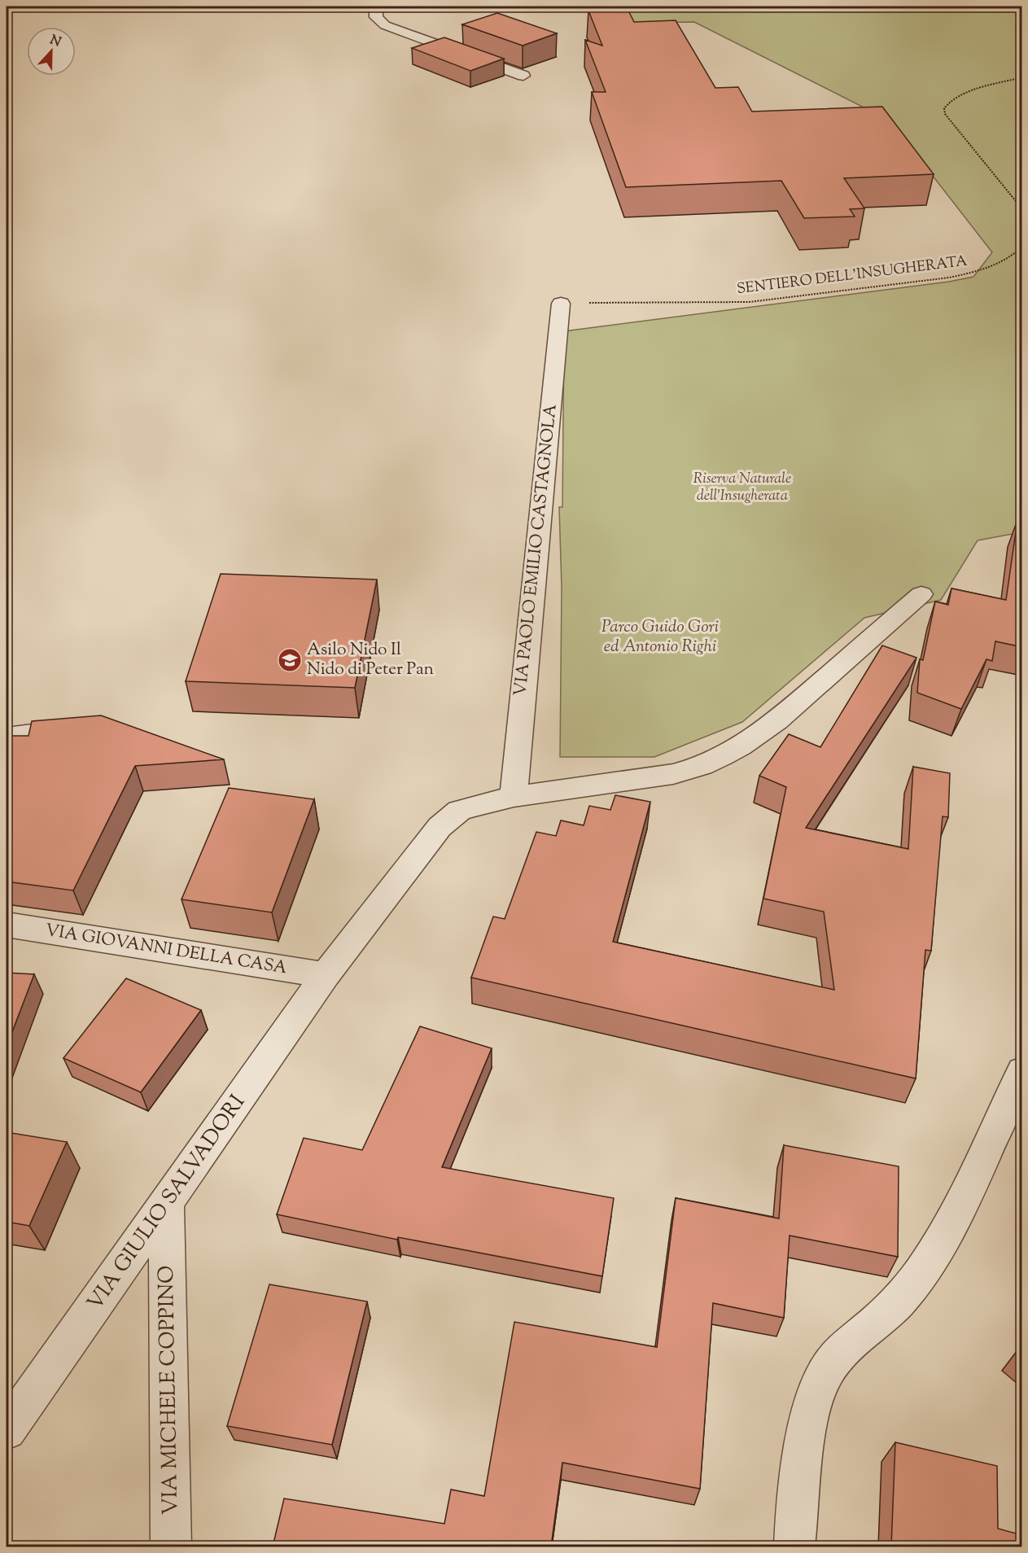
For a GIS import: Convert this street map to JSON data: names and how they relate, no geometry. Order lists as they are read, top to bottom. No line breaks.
{"streets":{"street":["VIA PAOLO EMILIO CASTAGNOLA","VIA GIOVANNI DELLA CASA","VIA GIULIO SALVADORI","VIA MICHELE COPPINO"],"path":["SENTIERO DELL'INSUGHERATA"]},"crossings":[["SENTIERO DELL'INSUGHERATA","VIA PAOLO EMILIO CASTAGNOLA"],["VIA GIOVANNI DELLA CASA","VIA GIULIO SALVADORI"],["VIA GIULIO SALVADORI","VIA MICHELE COPPINO"]],"parks":["Riserva Naturale dell'Insugherata","Parco Guido Gori ed Antonio Righi"],"places":{"school or university":["Asilo Nido Il Nido di Peter Pan"]},"north":"top"}
